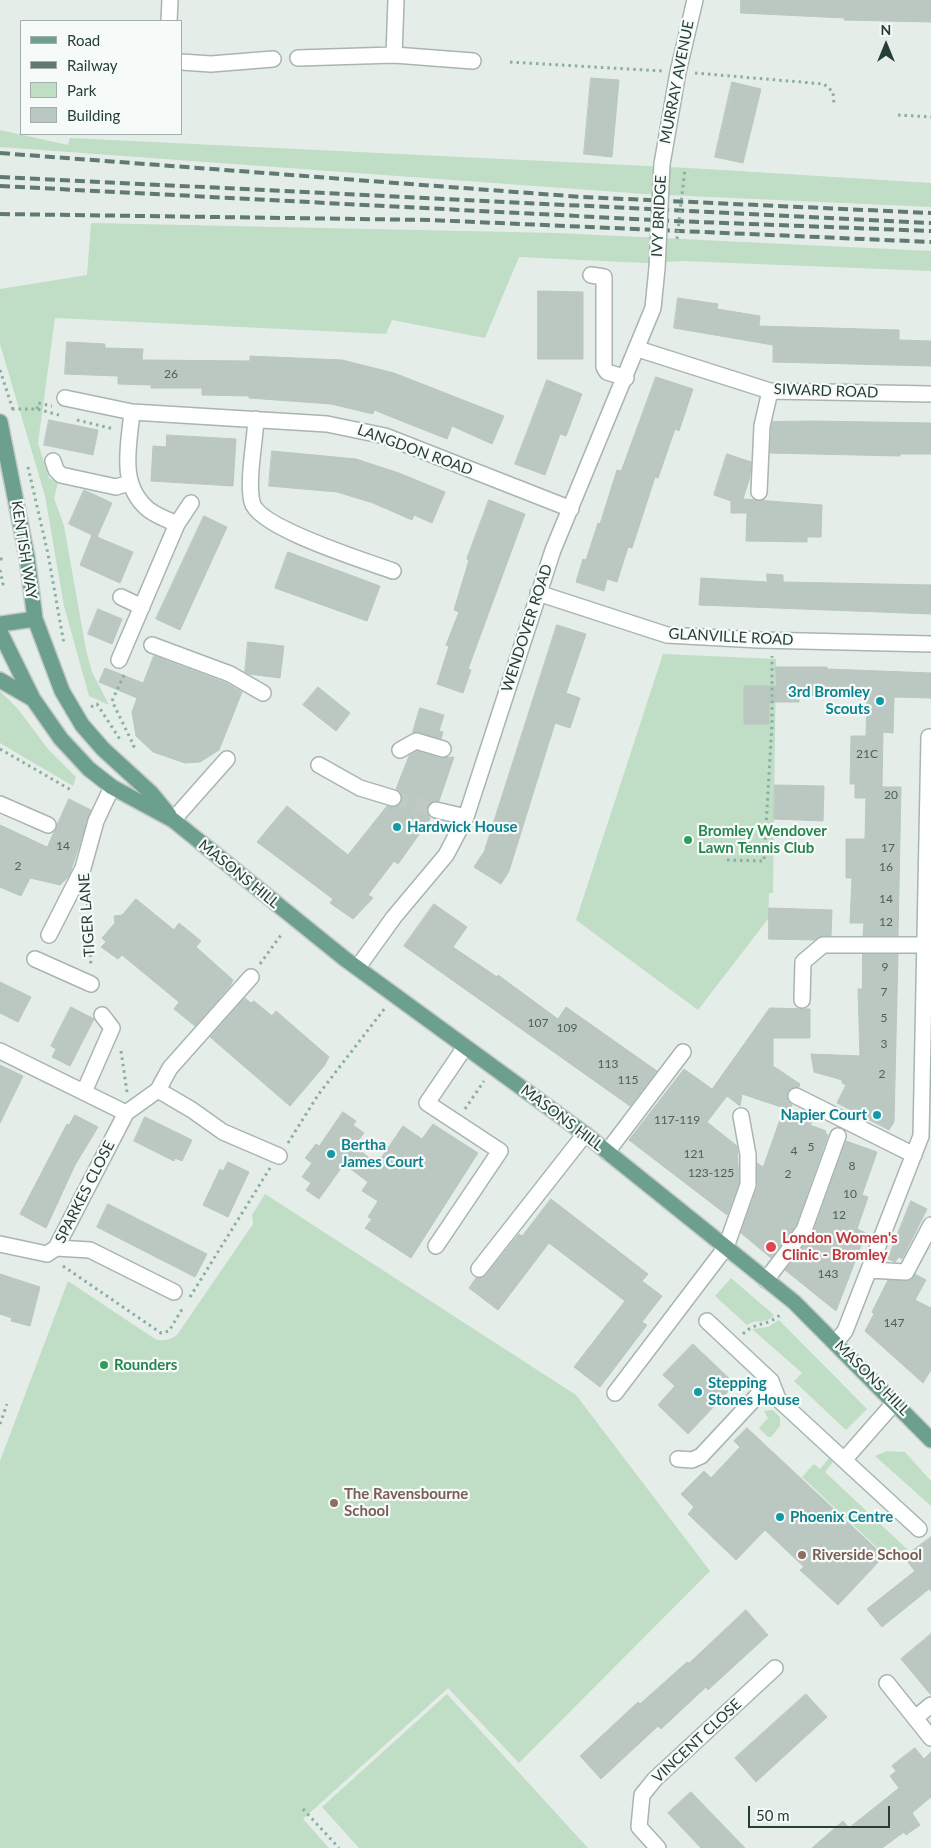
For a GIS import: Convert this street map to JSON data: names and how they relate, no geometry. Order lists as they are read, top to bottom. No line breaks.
{"streets":{"main road":["KENTISH WAY","MASONS HILL"],"street":["MURRAY AVENUE","IVY BRIDGE","SIWARD ROAD","LANGDON ROAD","WENDOVER ROAD","GLANVILLE ROAD","TIGER LANE","SPARKES CLOSE","VINCENT CLOSE"]},"crossings":[["MURRAY AVENUE","IVY BRIDGE"],["IVY BRIDGE","WENDOVER ROAD"],["SIWARD ROAD","WENDOVER ROAD"],["LANGDON ROAD","WENDOVER ROAD"],["KENTISH WAY","MASONS HILL"],["WENDOVER ROAD","GLANVILLE ROAD"],["WENDOVER ROAD","MASONS HILL"],["MASONS HILL","TIGER LANE"]],"places":["3rd Bromley Scouts","Hardwick House","Bromley Wendover Lawn Tennis Club","Napier Court","Bertha James Court","London Women's Clinic - Bromley","Rounders","Stepping Stones House","The Ravensbourne School","Phoenix Centre","Riverside School"],"house_numbers":["26","21C","20","14","17","2","16","14","12","9","7","5","107","109","3","113","2","115","117-119","5","4","121","8","123-125","2","10","12","143","147"],"legend":["Road","Railway","Park","Building"],"scale_bar":"50 m","north":"top"}
